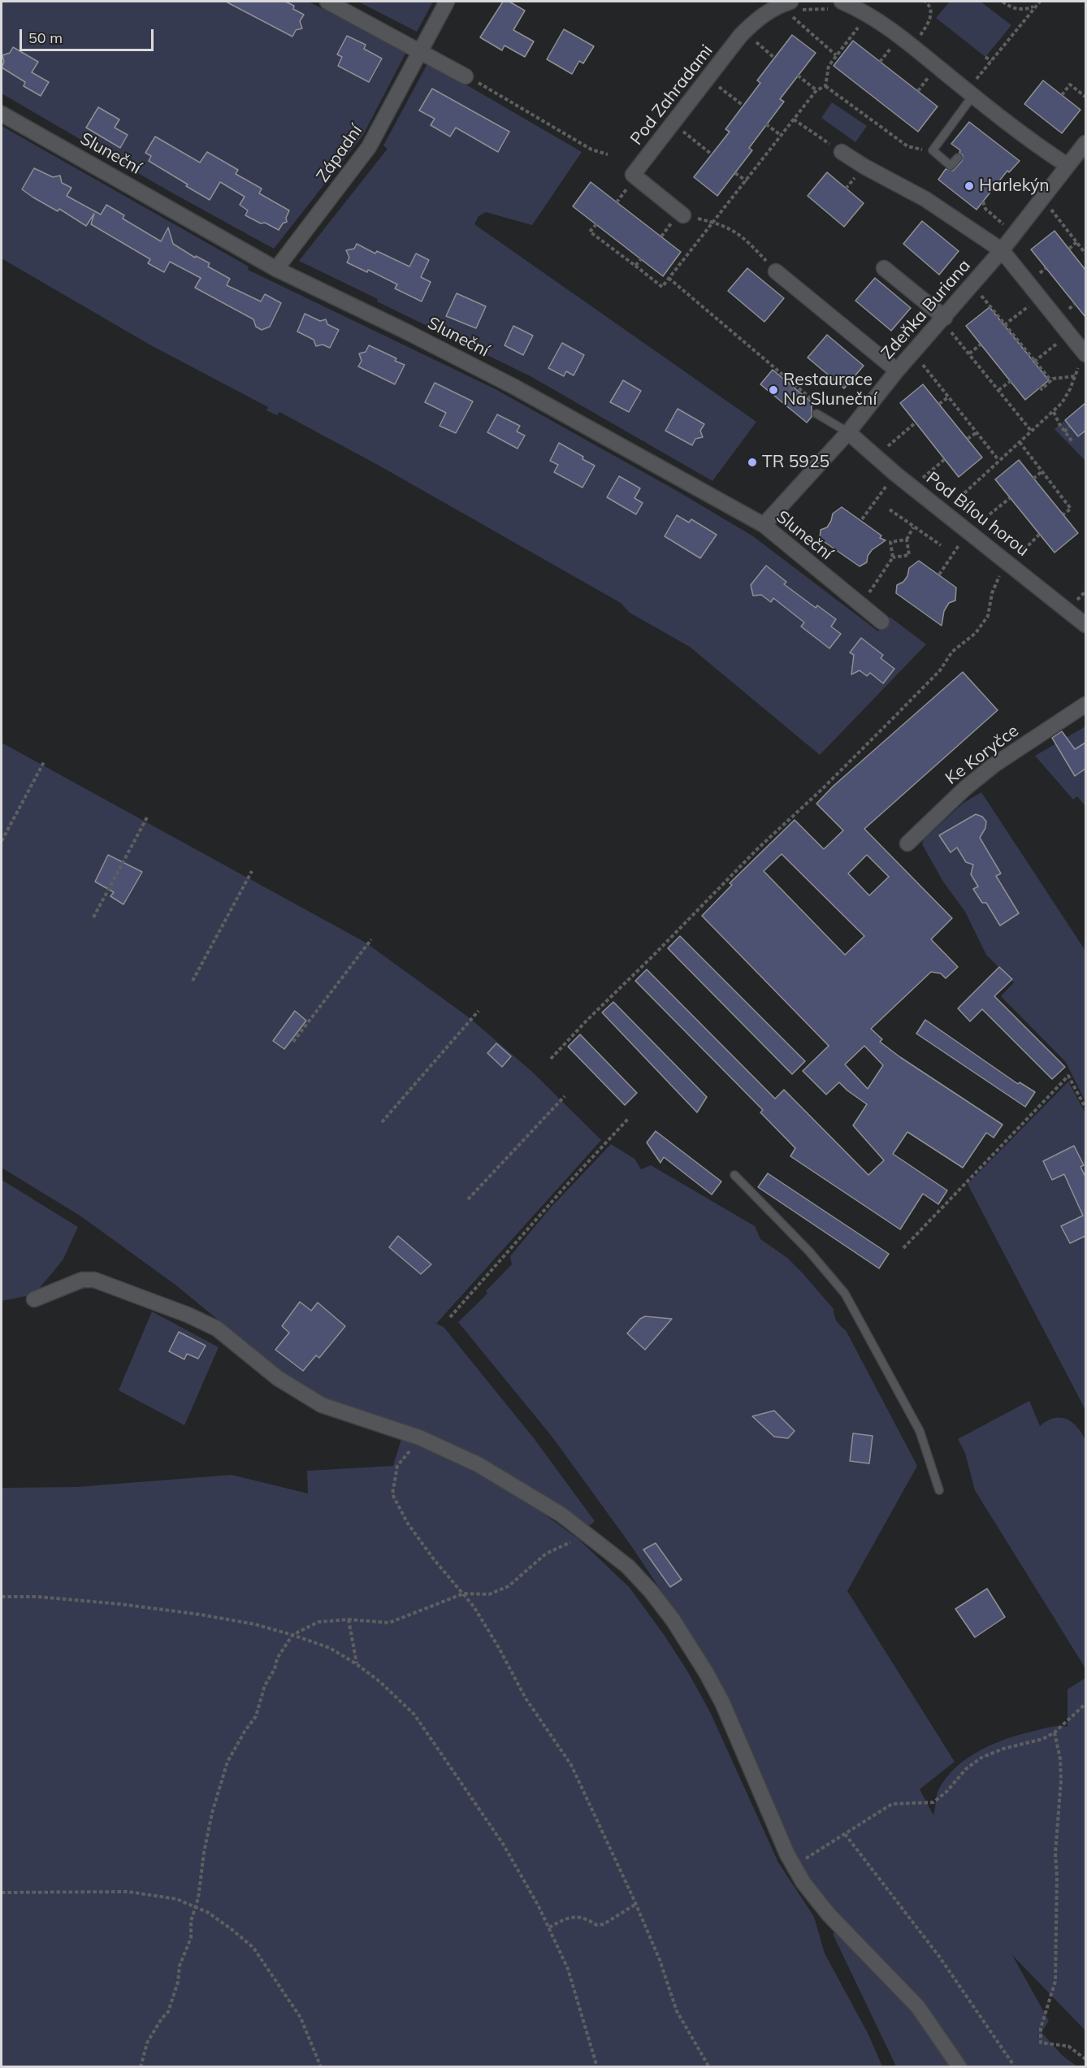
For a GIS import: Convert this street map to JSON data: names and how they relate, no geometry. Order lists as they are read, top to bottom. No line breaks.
{"streets":{"street":["Pod Zahradami","Sluneční","Západní","Zdeňka Buriana","Pod Bílou horou","Ke Koryčce"]},"crossings":[["Sluneční","Západní"],["Sluneční","Zdeňka Buriana"],["Zdeňka Buriana","Pod Bílou horou"]],"places":["Harlekýn","Restaurace Na Sluneční","TR 5925"],"scale_bar":"50 m"}
